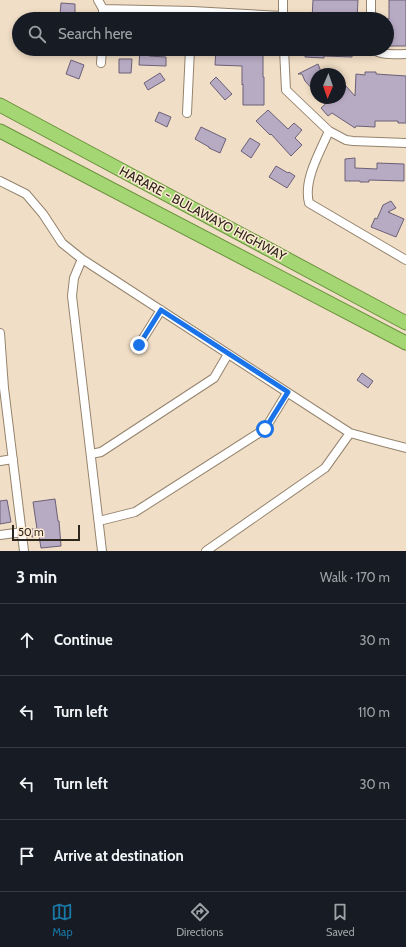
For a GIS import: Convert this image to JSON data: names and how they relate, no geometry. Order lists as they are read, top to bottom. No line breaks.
{"streets":{"highway":["HARARE - BULAWAYO HIGHWAY"]},"scale_bar":"50 m","north":"bottom","page":{"search":"Search here","scale":"50 m","heading":["3 min","Walk · 170 m"],"list":[["Continue","30 m"],["Turn left","110 m"],["Turn left","30 m"],"Arrive at destination"],"nav":["Map","Directions","Saved"]}}
